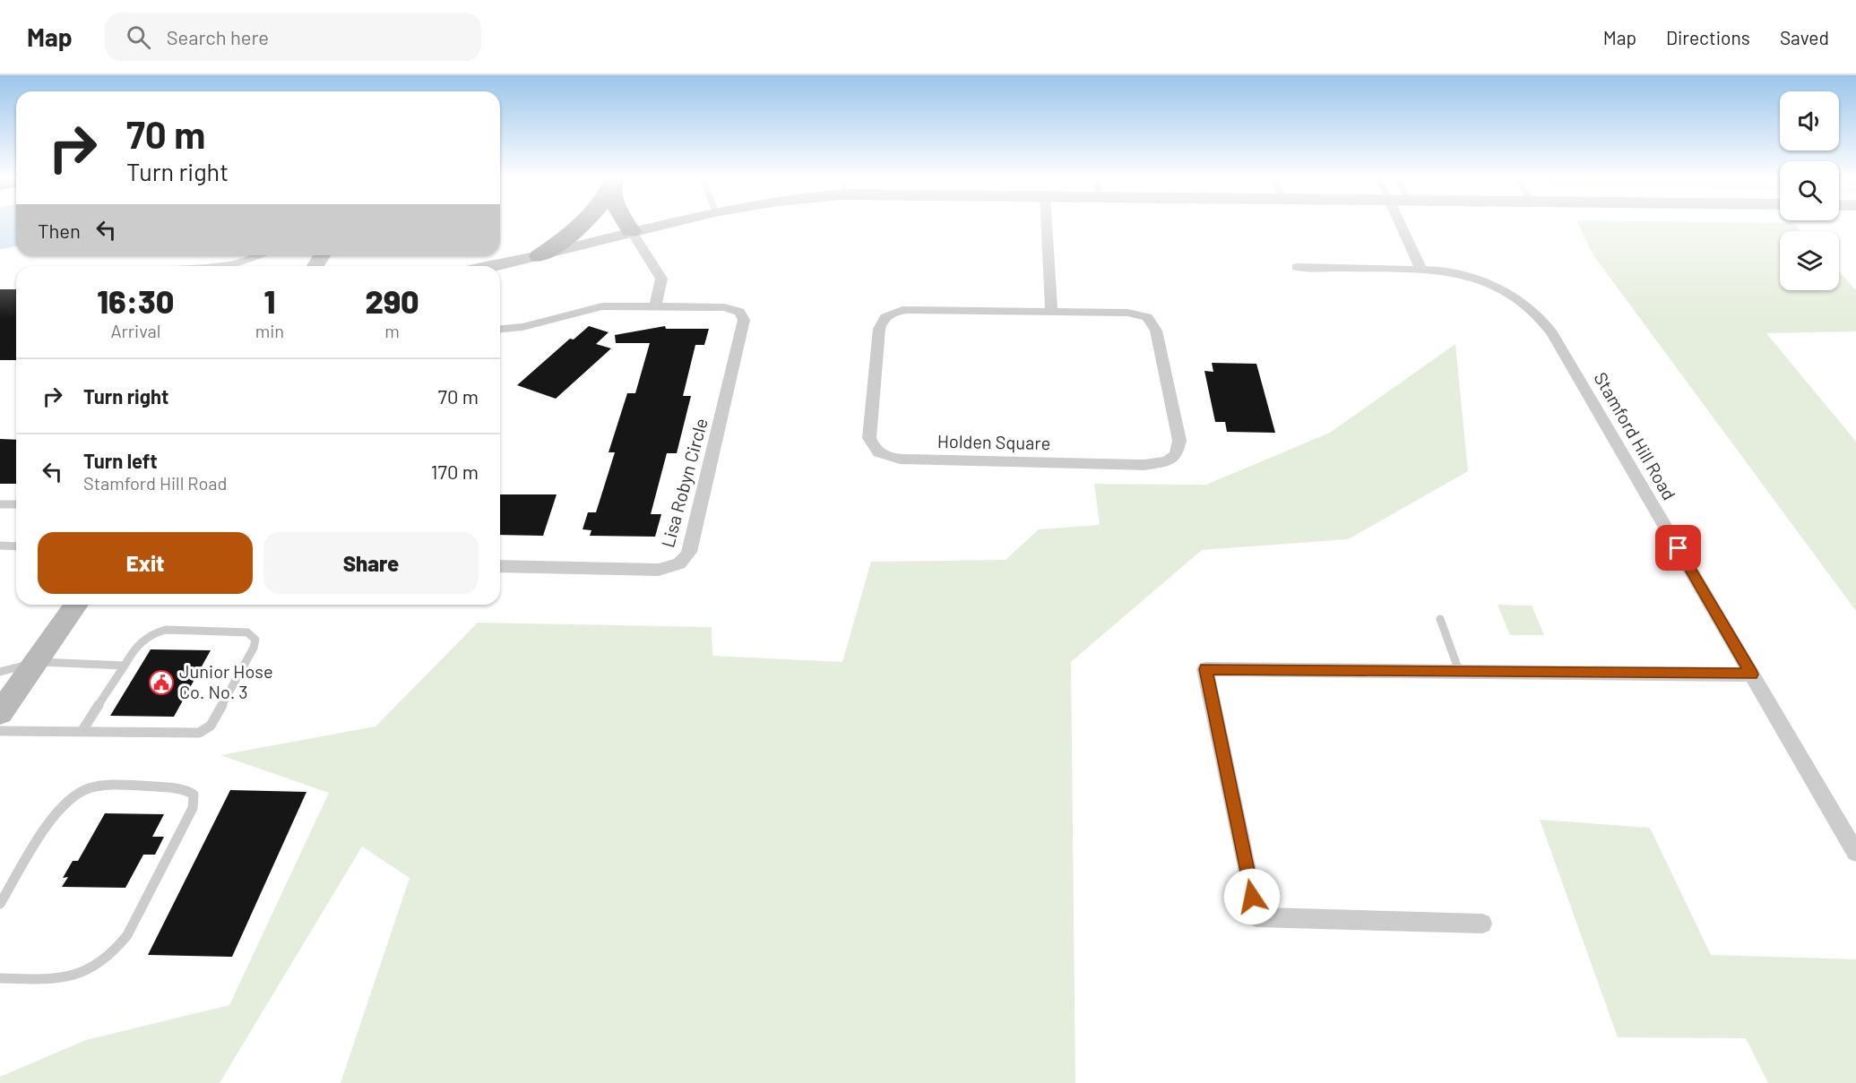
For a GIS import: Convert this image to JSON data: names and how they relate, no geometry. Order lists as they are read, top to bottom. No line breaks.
{"streets":{"street":["Stamford Hill Road","Holden Square","Lisa Robyn Circle"]},"places":{"public building":["Junior Hose Co. No. 3"]},"page":{"header":"Map","search":"Search here","nav":["Map","Directions","Saved"],"turn":["70 m","Turn right"],"then":"Then","eta":["16:30","Arrival","1","min","290","m"],"list":[{"name":"Turn right","value":"70 m"},{"name":"Turn left","note":"Stamford Hill Road","value":"170 m"}],"buttons":["Exit","Share"]}}
